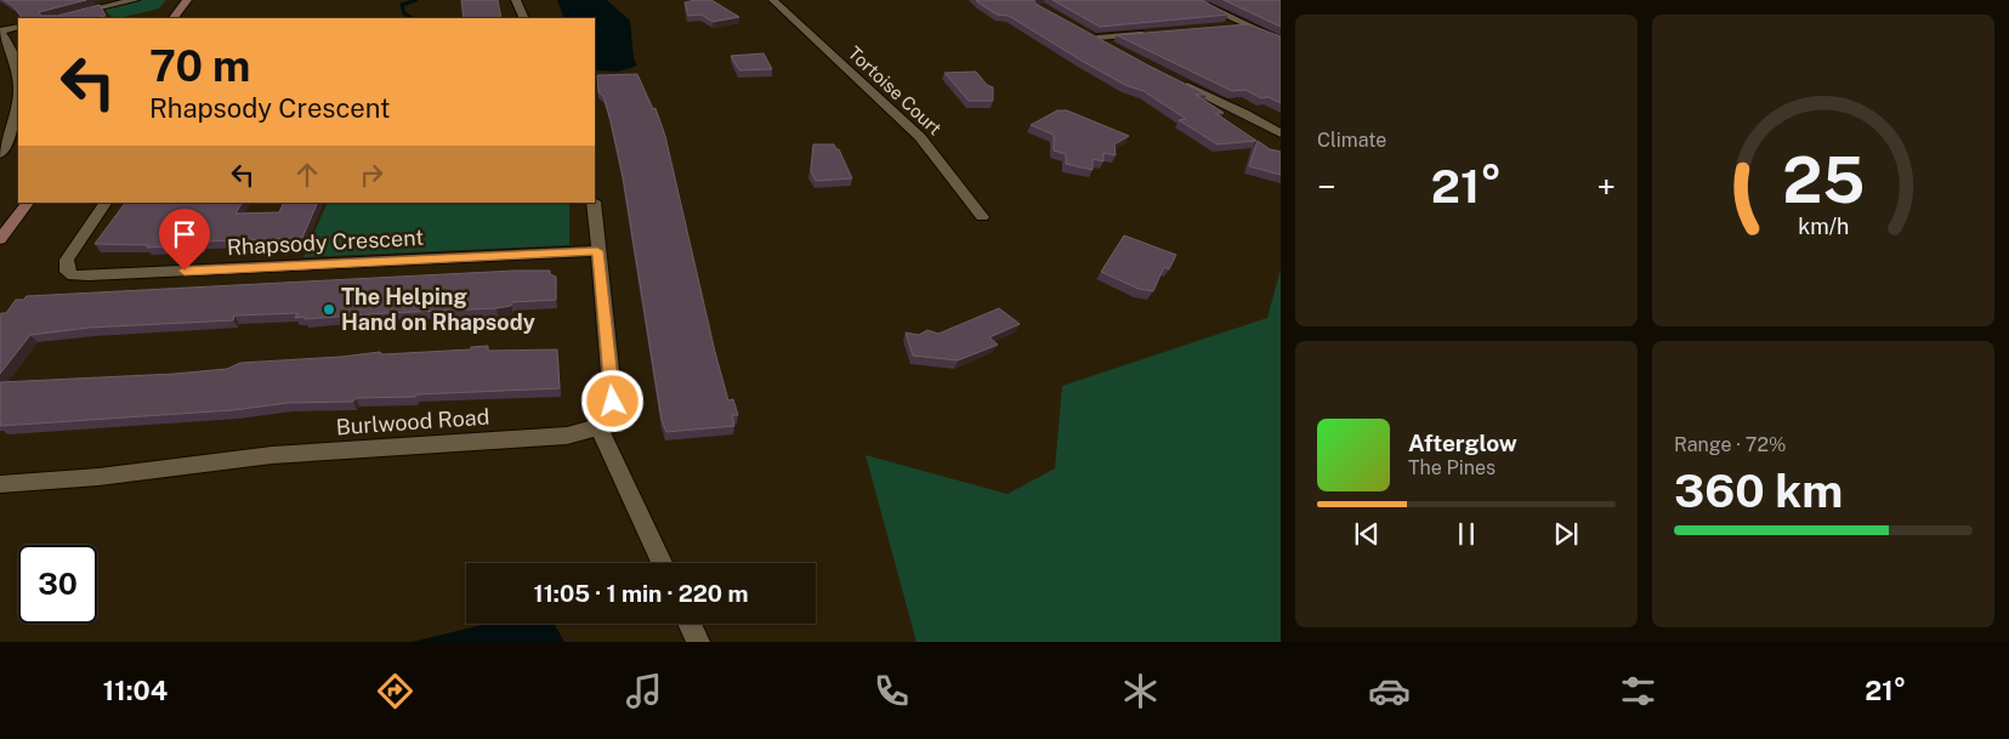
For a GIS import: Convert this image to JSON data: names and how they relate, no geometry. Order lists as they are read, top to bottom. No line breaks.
{"streets":{"street":["Tortoise Court","Rhapsody Crescent","Burlwood Road"]},"places":["The Helping Hand on Rhapsody"],"page":{"tile":["Climate",["Range · 72%","360 km"]],"turn":["70 m","Rhapsody Crescent"],"heat":["−","21°","+"],"song":["Afterglow","The Pines"],"limit":"30","trip":"11:05 · 1 min · 220 m","tabs":["11:04","21°"],"gauge":["25","km/h"]}}
